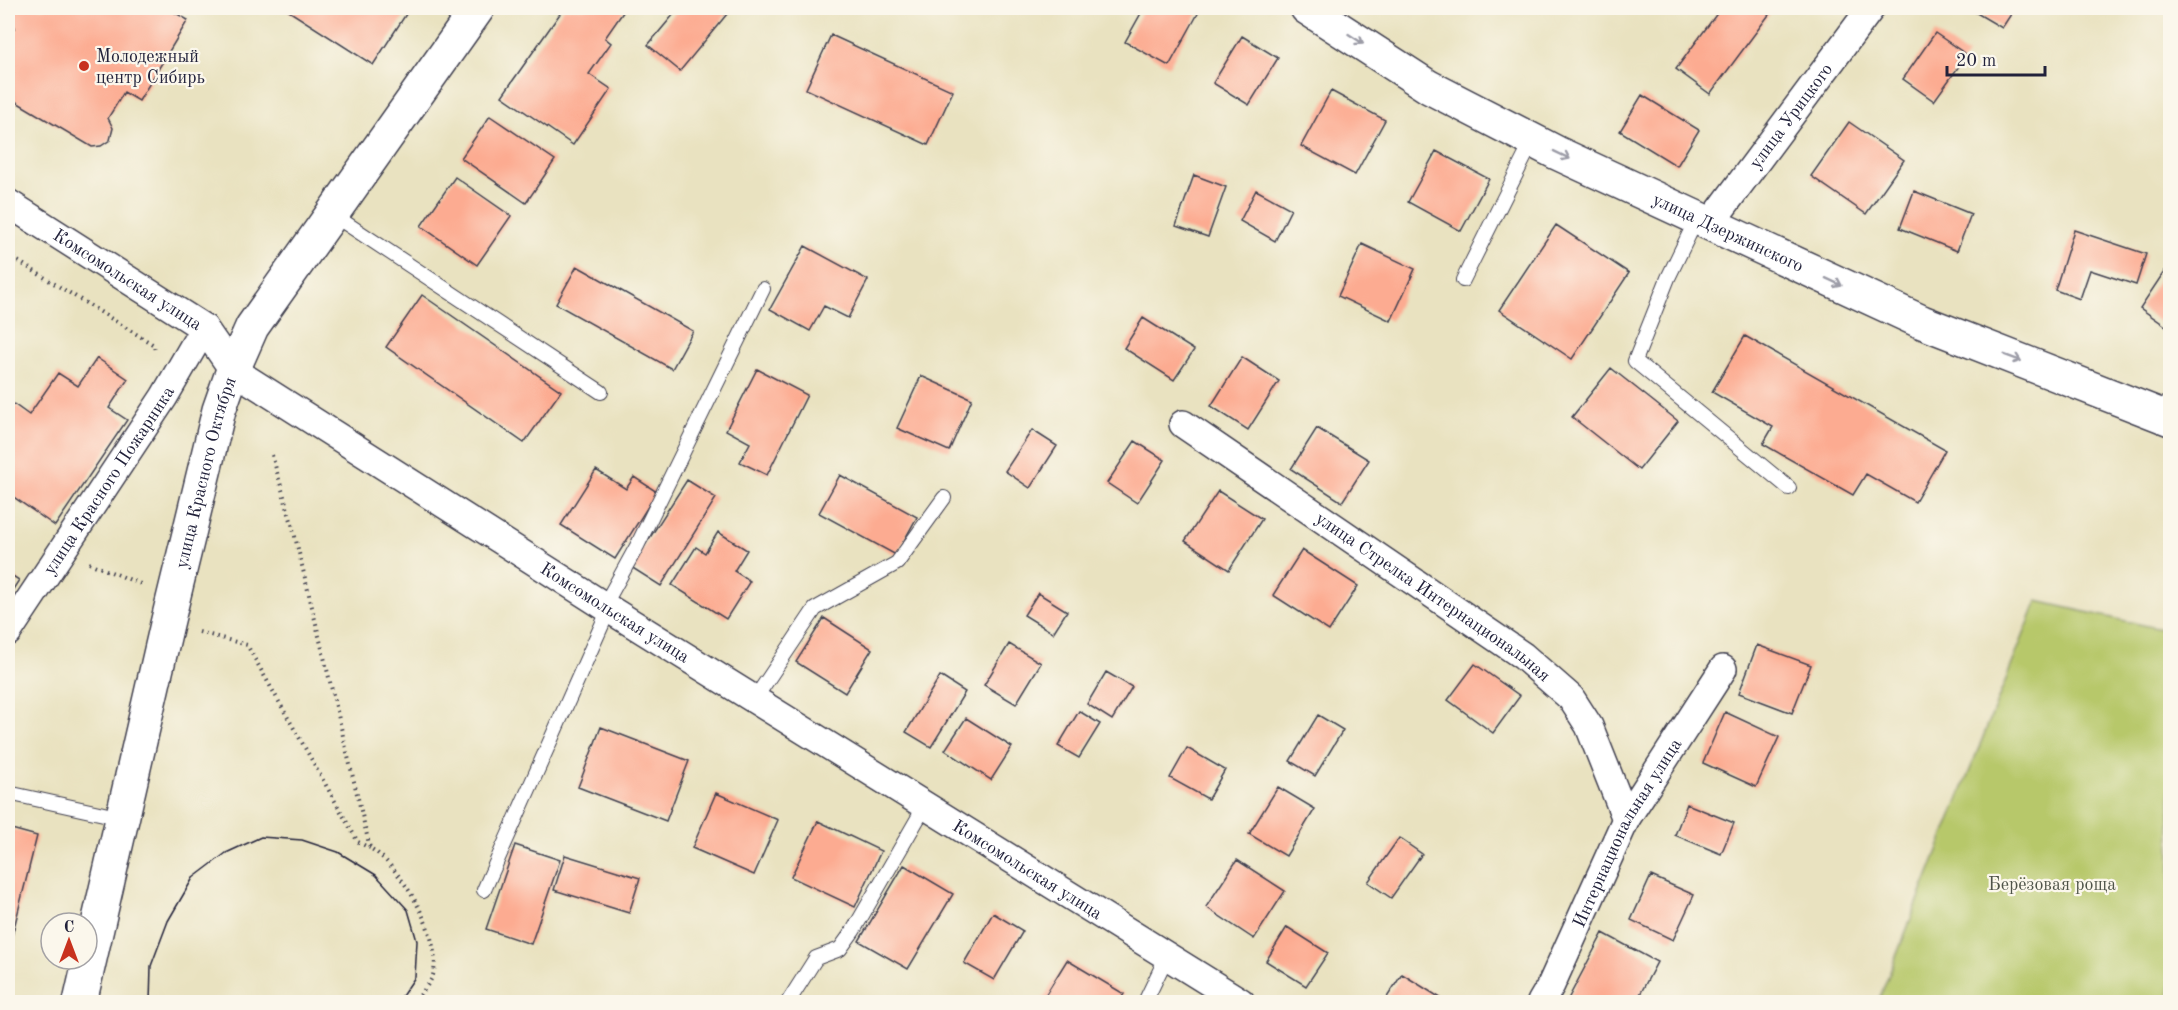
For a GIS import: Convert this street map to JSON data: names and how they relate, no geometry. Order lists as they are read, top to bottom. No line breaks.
{"streets":{"main road":["улица Дзержинского","улица Красного Октября"],"street":["улица Урицкого","Комсомольская улица","улица Красного Пожарника","улица Стрелка Интернациональная","Интернациональная улица"]},"crossings":[["улица Урицкого","улица Дзержинского"],["Комсомольская улица","улица Красного Октября"],["Комсомольская улица","улица Красного Пожарника"],["улица Стрелка Интернациональная","Интернациональная улица"]],"one_way":["улица Дзержинского"],"parks":["Берёзовая роща"],"places":["Молодежный центр Сибирь"],"scale_bar":"20 m","north":"top"}
